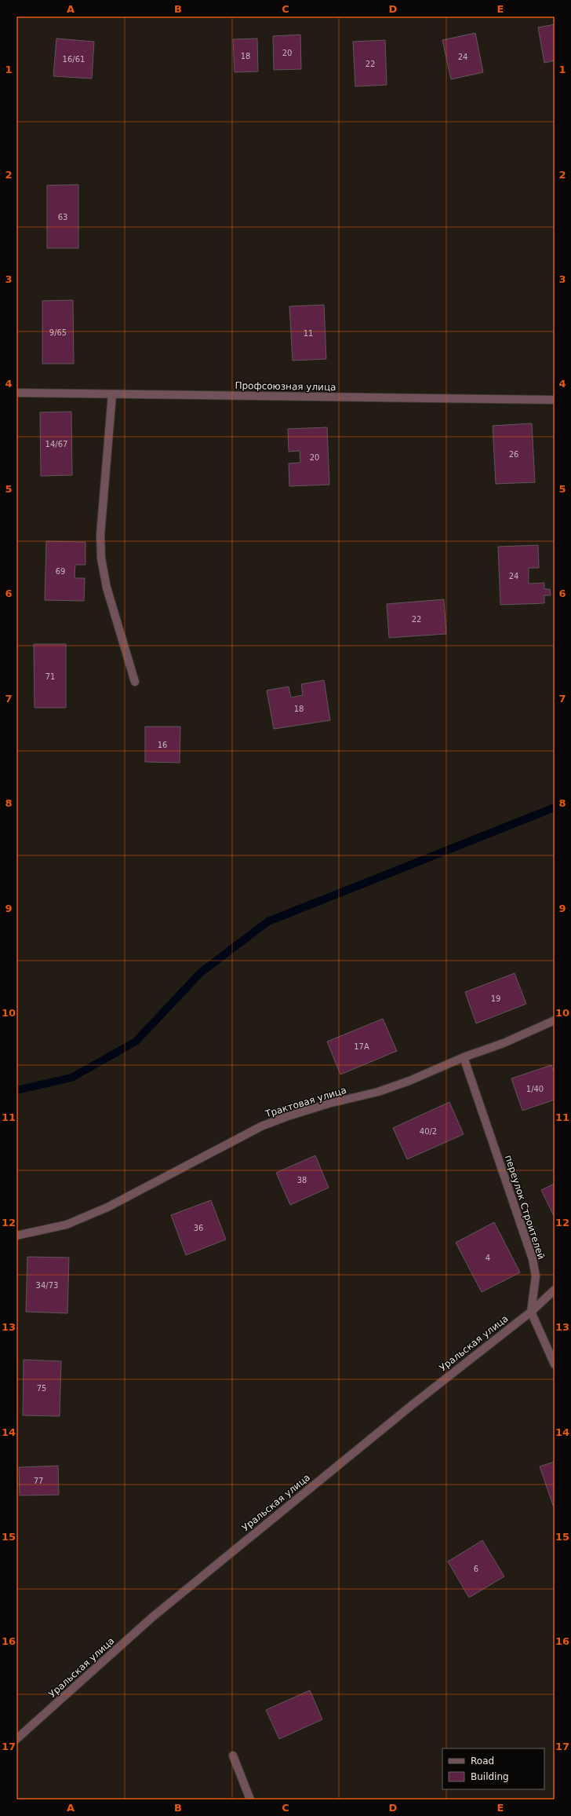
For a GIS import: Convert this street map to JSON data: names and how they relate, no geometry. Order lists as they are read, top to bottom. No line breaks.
{"streets":{"street":["Профсоюзная улица","Трактовая улица","переулок Строителей","Уральская улица"]},"crossings":[["Трактовая улица","переулок Строителей"],["переулок Строителей","Уральская улица"]],"house_numbers":["20","18","24","16/61","22","63","9/65","11","14/67","26","20","69","24","22","71","18","16","19","17А","1/40","40/2","38","36","4","34/73","75","77","6"],"legend":["Road","Building"],"grid":{"columns":["A","B","C","D","E"],"rows":["1","2","3","4","5","6","7","8","9","10","11","12","13","14","15","16","17"]}}
